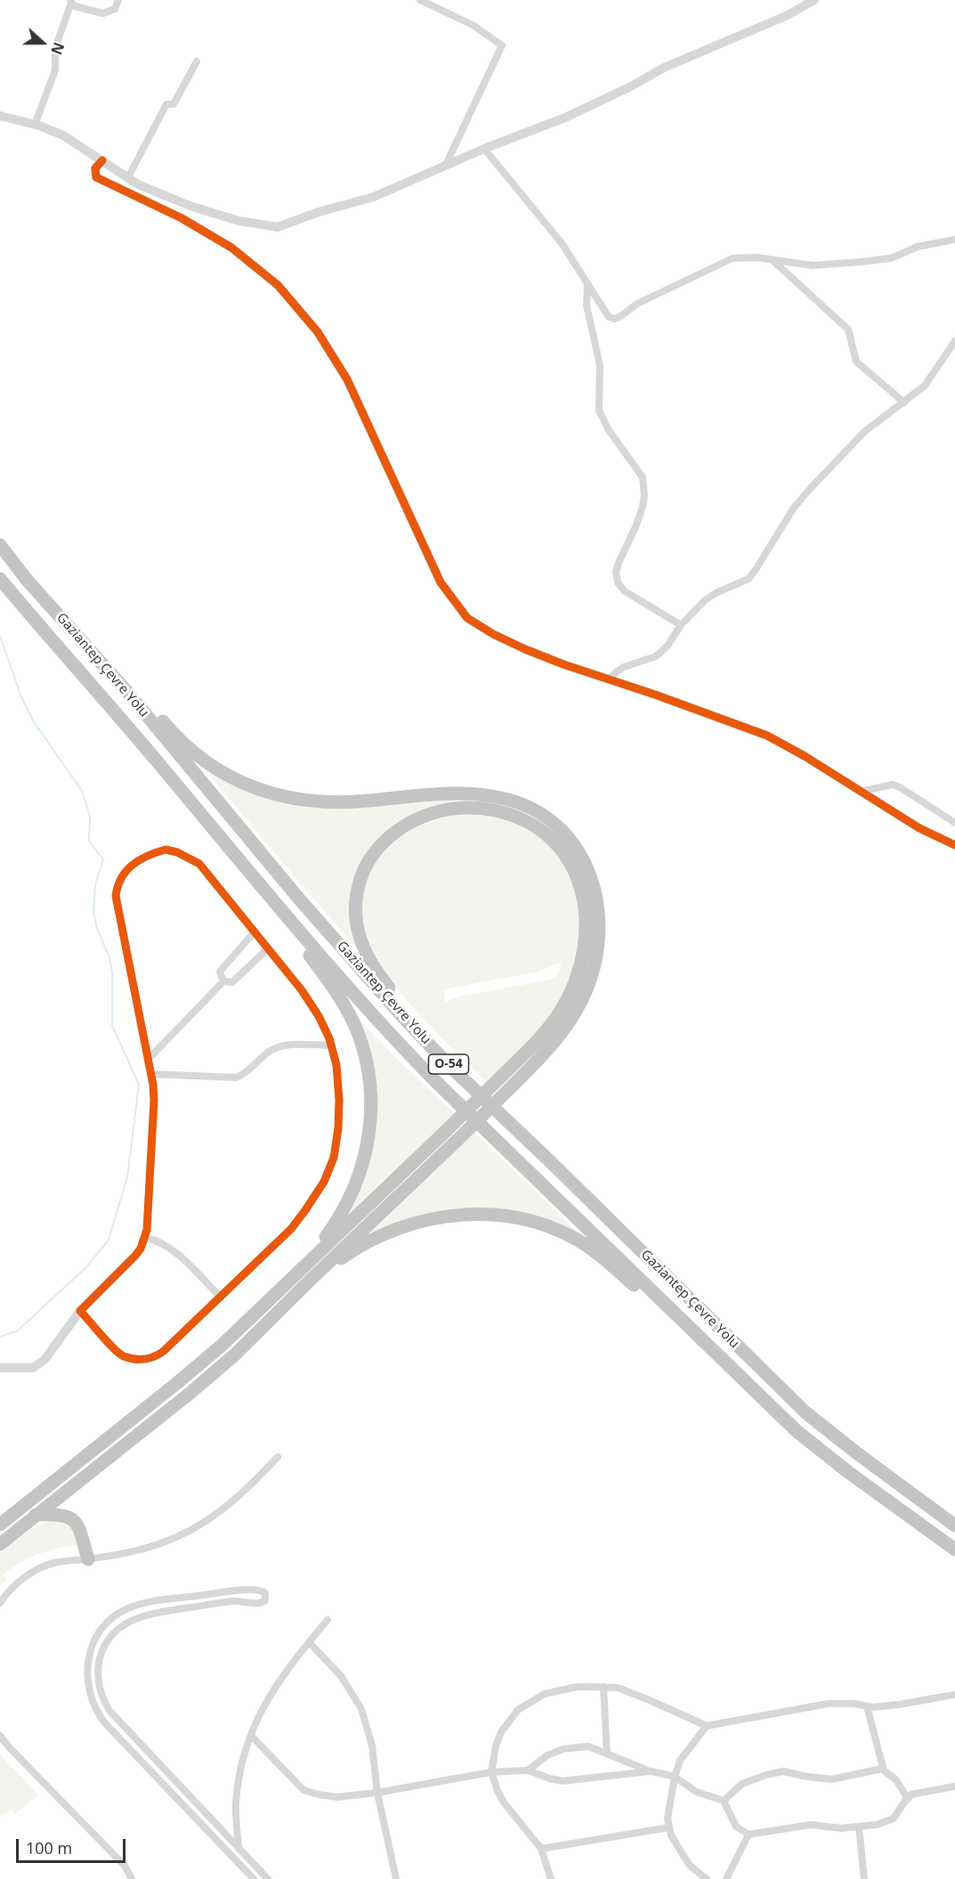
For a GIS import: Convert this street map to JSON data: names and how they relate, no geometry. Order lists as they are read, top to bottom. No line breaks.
{"streets":{"highway":["Gaziantep Çevre Yolu","O-54"]},"scale_bar":"100 m","north":"right"}
